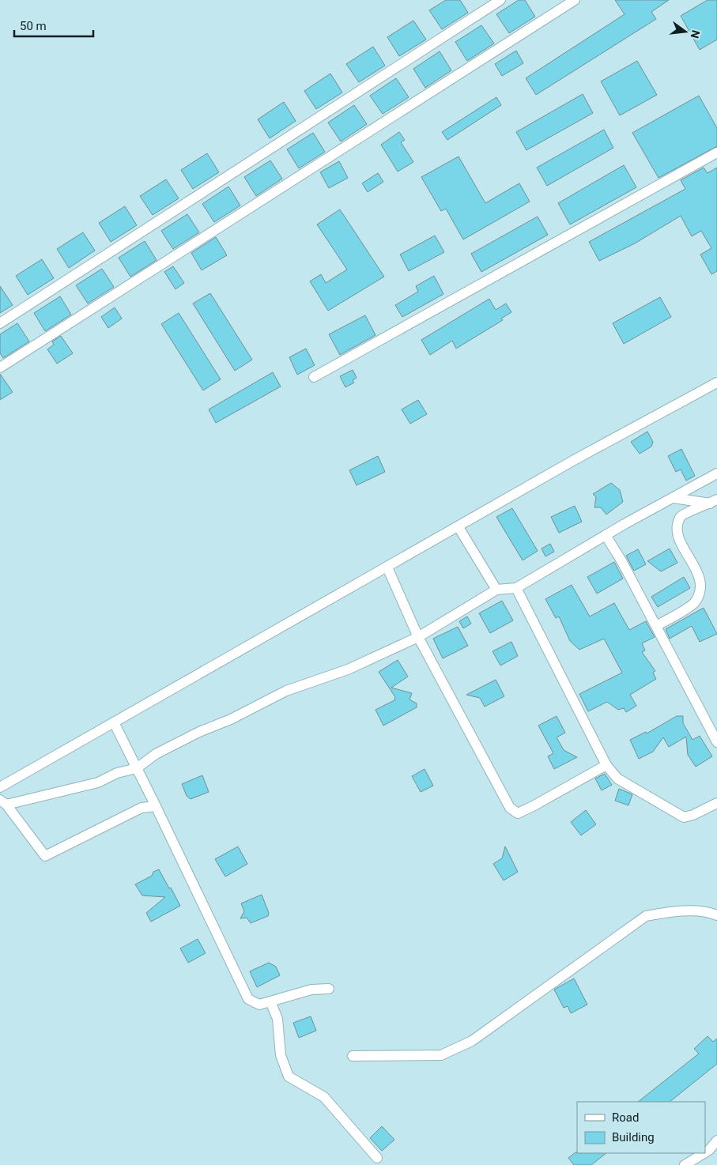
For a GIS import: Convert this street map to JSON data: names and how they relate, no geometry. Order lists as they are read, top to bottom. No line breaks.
{"legend":["Road","Building"],"scale_bar":"50 m","north":"right"}
